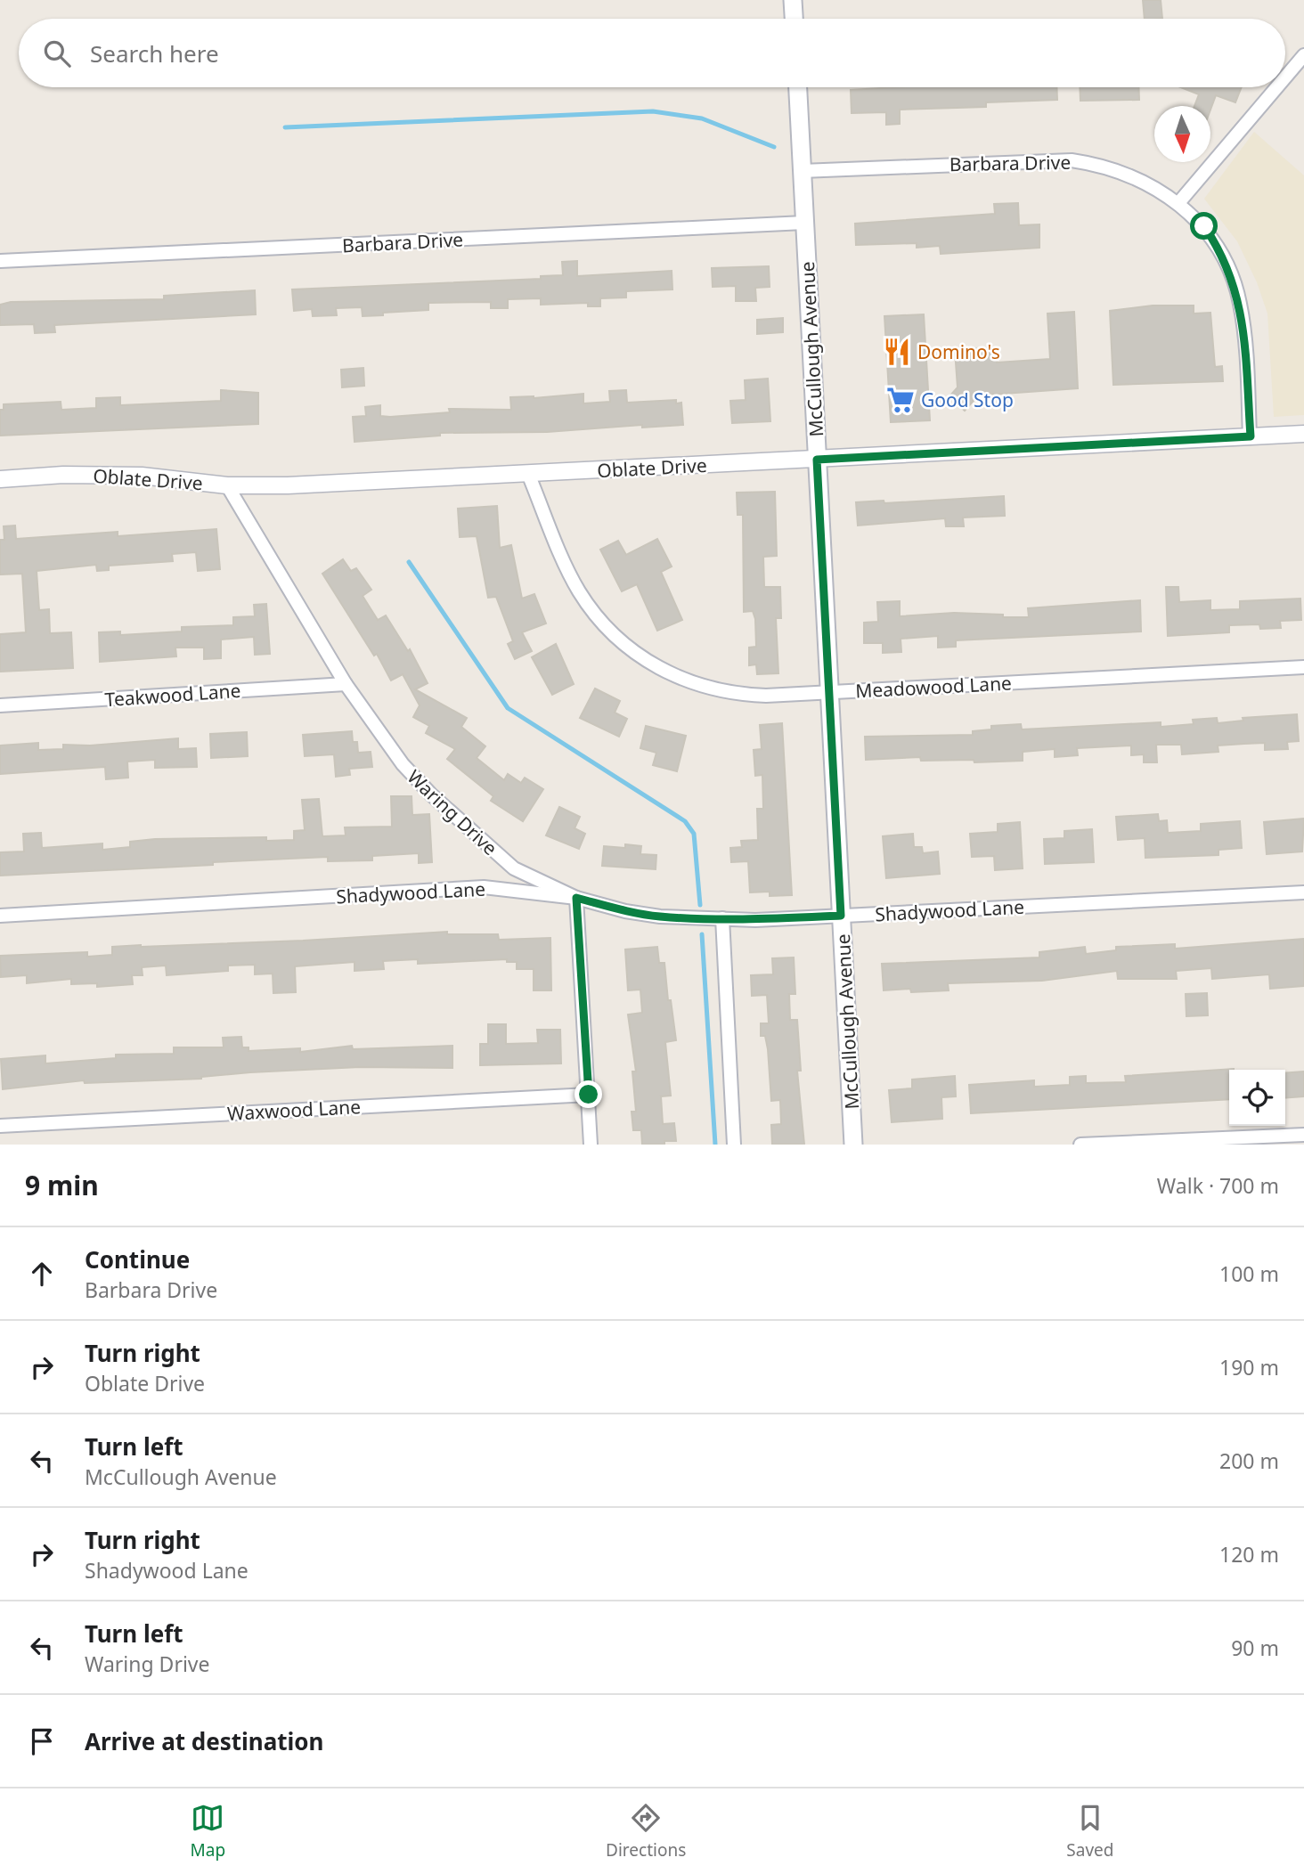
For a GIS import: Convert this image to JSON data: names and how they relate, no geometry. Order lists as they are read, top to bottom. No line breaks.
{"streets":{"main road":["McCullough Avenue"],"street":["Barbara Drive","Oblate Drive","Meadowood Lane","Teakwood Lane","Waring Drive","Shadywood Lane","Waxwood Lane"]},"crossings":[["Barbara Drive","McCullough Avenue"],["Barbara Drive","Oblate Drive"],["McCullough Avenue","Oblate Drive"],["McCullough Avenue","Meadowood Lane"],["McCullough Avenue","Shadywood Lane"],["Oblate Drive","Meadowood Lane"],["Oblate Drive","Waring Drive"],["Teakwood Lane","Waring Drive"],["Waring Drive","Shadywood Lane"]],"places":{"restaurant":["Domino's"],"supermarket":["Good Stop"]},"north":"bottom","page":{"search":"Search here","heading":["9 min","Walk · 700 m"],"list":[["Continue","Barbara Drive","100 m"],["Turn right","Oblate Drive","190 m"],["Turn left","McCullough Avenue","200 m"],["Turn right","Shadywood Lane","120 m"],["Turn left","Waring Drive","90 m"],"Arrive at destination"],"nav":["Map","Directions","Saved"]}}
